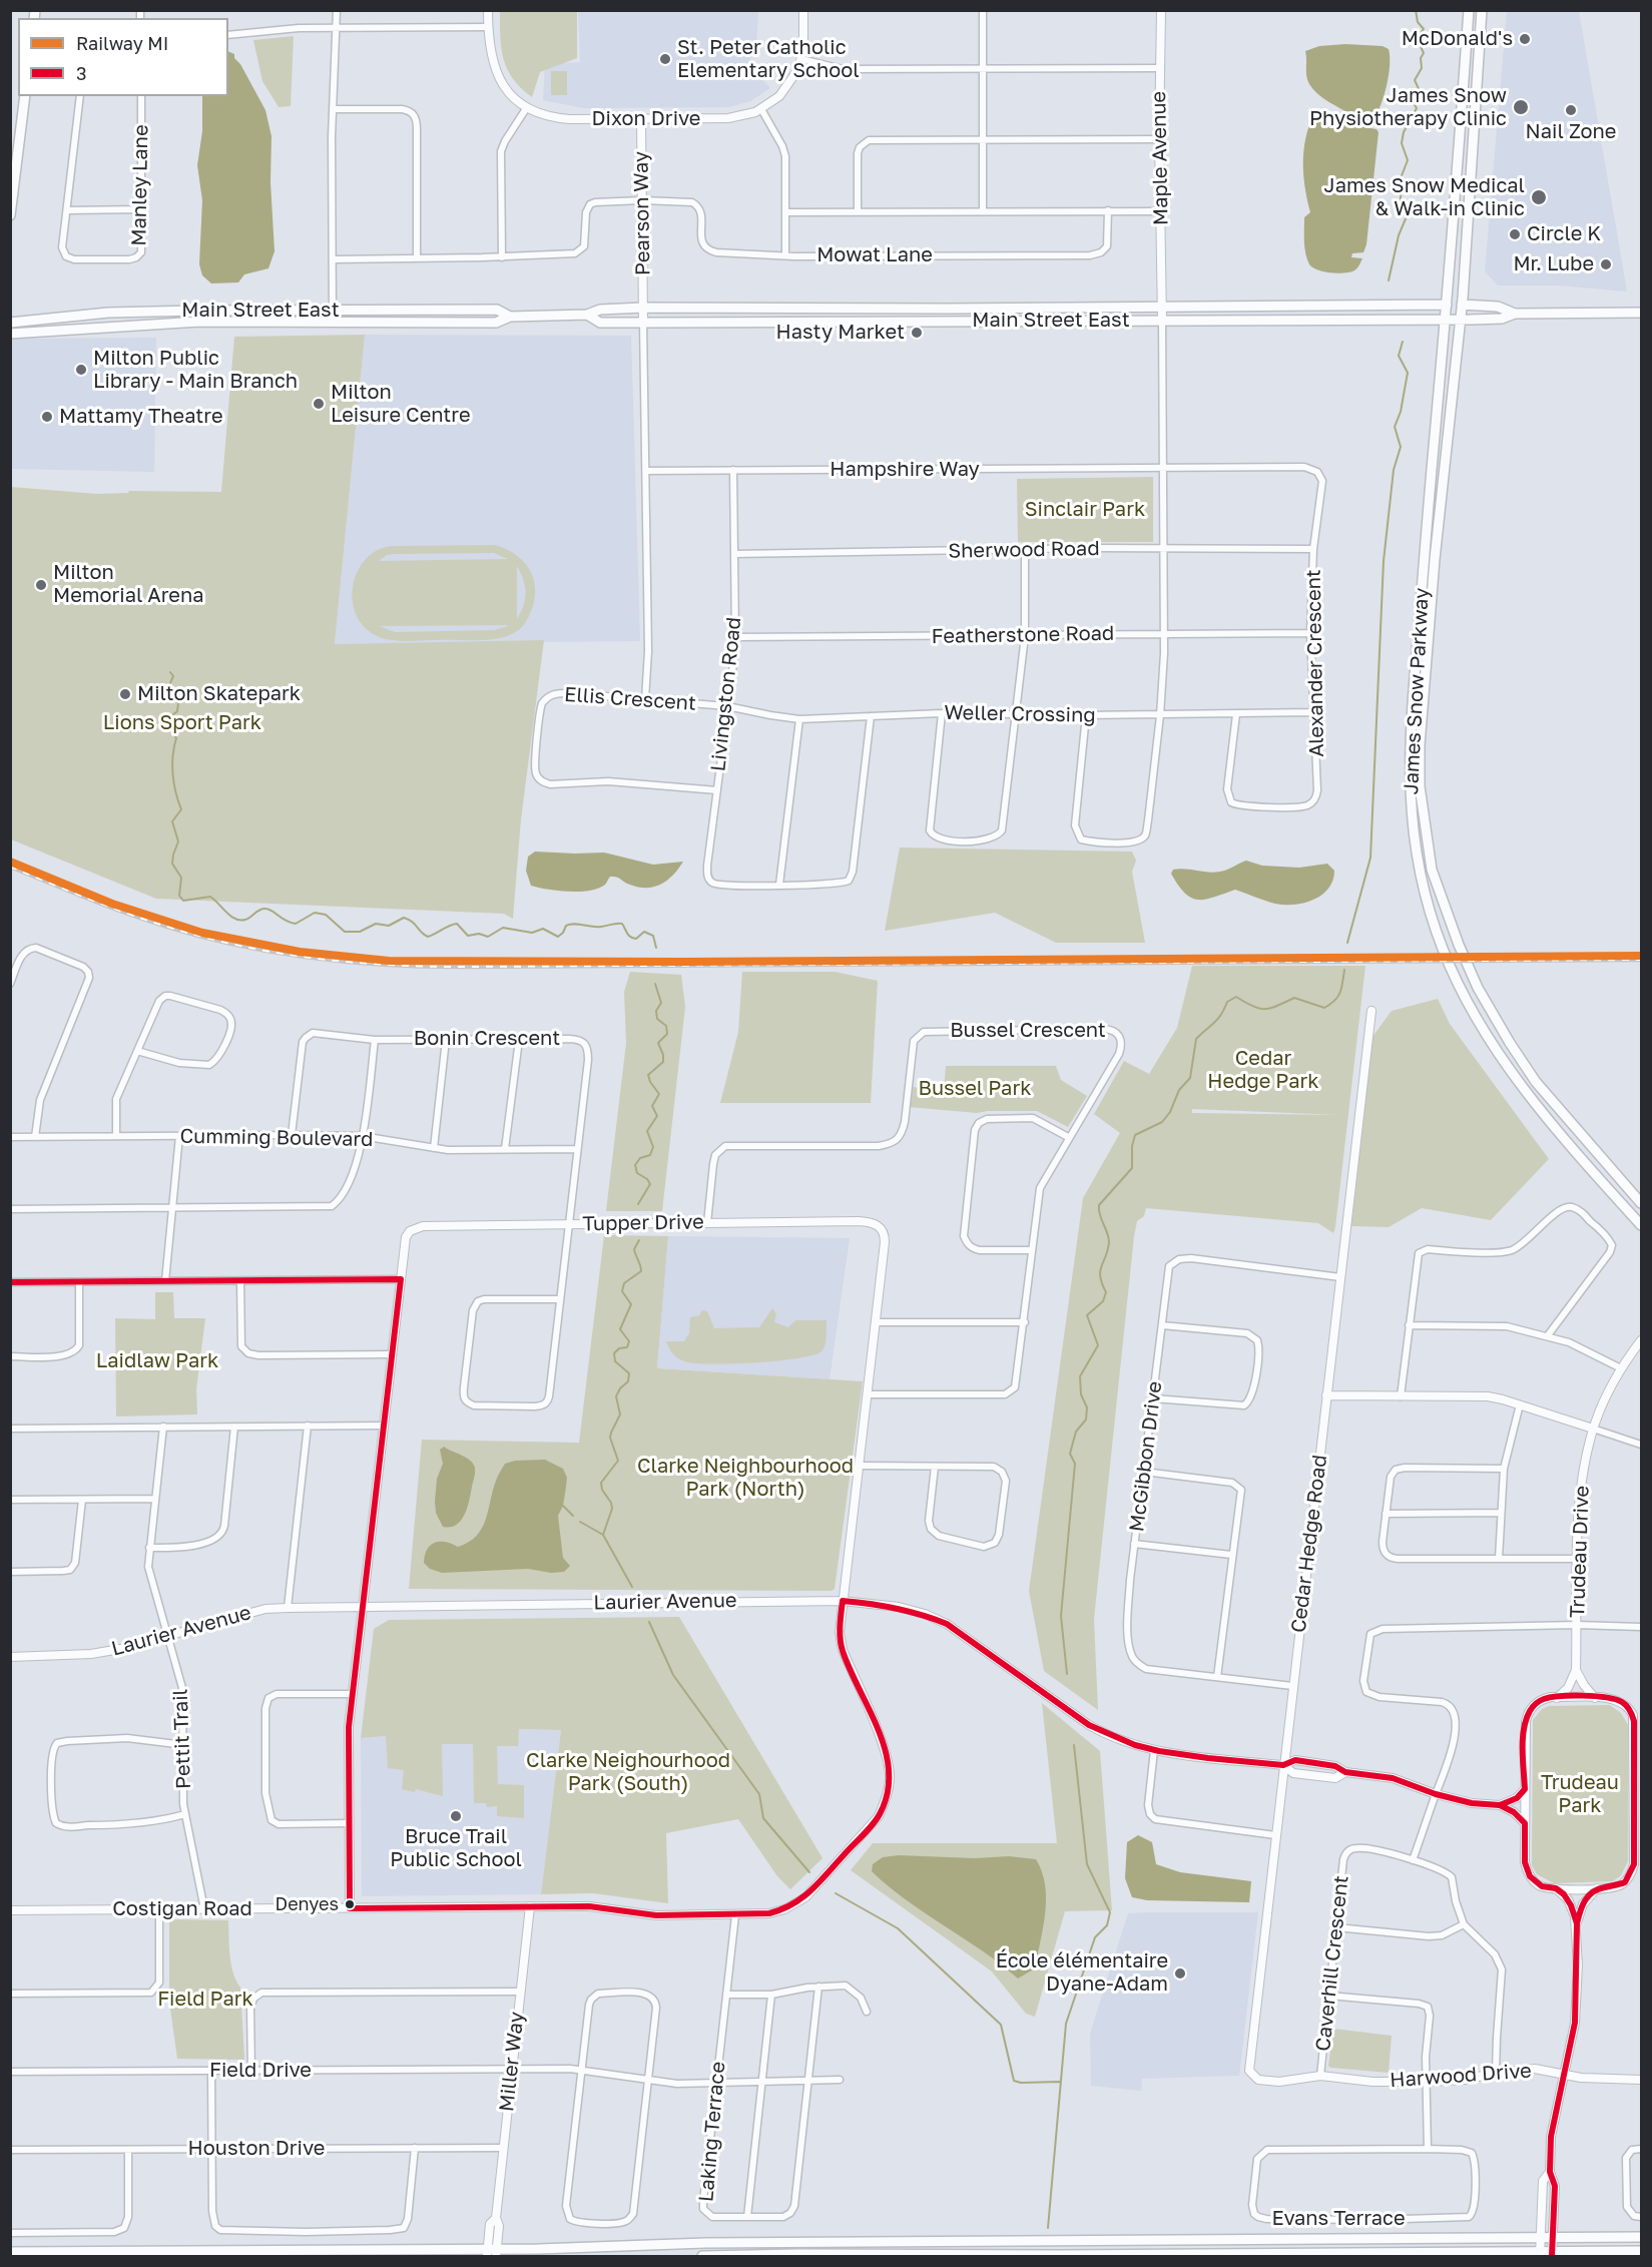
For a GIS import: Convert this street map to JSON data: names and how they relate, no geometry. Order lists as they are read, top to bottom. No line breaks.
{"streets":{"main road":["Main Street East","James Snow Parkway"],"street":["Dixon Drive","Maple Avenue","Manley Lane","Pearson Way","Mowat Lane","Hampshire Way","Sherwood Road","Featherstone Road","Alexander Crescent","Livingston Road","Ellis Crescent","Weller Crossing","Bussel Crescent","Bonin Crescent","Cumming Boulevard","Tupper Drive","McGibbon Drive","Cedar Hedge Road","Trudeau Drive","Laurier Avenue","Pettit Trail","Costigan Road","Caverhill Crescent","Miller Way","Field Drive","Harwood Drive","Laking Terrace","Houston Drive","Evans Terrace"]},"crossings":[["Dixon Drive","Pearson Way"],["Maple Avenue","Main Street East"],["Pearson Way","Mowat Lane"],["Pearson Way","Main Street East"],["Main Street East","James Snow Parkway"],["Hampshire Way","Alexander Crescent"],["Hampshire Way","Livingston Road"],["Sherwood Road","Alexander Crescent"],["Sherwood Road","Livingston Road"],["Featherstone Road","Alexander Crescent"],["Featherstone Road","Livingston Road"],["Alexander Crescent","Weller Crossing"],["Livingston Road","Ellis Crescent"],["Livingston Road","Weller Crossing"],["Ellis Crescent","Weller Crossing"],["Bussel Crescent","Tupper Drive"],["Bonin Crescent","Cumming Boulevard"],["Bonin Crescent","Tupper Drive"],["Tupper Drive","Laurier Avenue"],["Tupper Drive","Costigan Road"],["McGibbon Drive","Cedar Hedge Road"],["Cedar Hedge Road","Laurier Avenue"],["Cedar Hedge Road","Harwood Drive"],["Trudeau Drive","Harwood Drive"],["Laurier Avenue","Pettit Trail"],["Laurier Avenue","Costigan Road"],["Pettit Trail","Costigan Road"],["Costigan Road","Miller Way"],["Costigan Road","Laking Terrace"],["Caverhill Crescent","Harwood Drive"],["Miller Way","Field Drive"],["Miller Way","Houston Drive"],["Field Drive","Laking Terrace"]],"parks":["Sinclair Park","Lions Sport Park","Cedar Hedge Park","Bussel Park","Laidlaw Park","Clarke Neighbourhood Park (North)","Clarke Neighourhood Park (South)","Trudeau Park","Field Park"],"places":["McDonald's","St. Peter Catholic Elementary School","James Snow Physiotherapy Clinic","Nail Zone","James Snow Medical & Walk-in Clinic","Circle K","Mr. Lube","Hasty Market","Milton Public Library - Main Branch","Milton Leisure Centre","Mattamy Theatre","Milton Memorial Arena","Milton Skatepark","Bruce Trail Public School","Denyes","École élémentaire Dyane-Adam"],"lines":["rail line MI","transit line 3"],"legend":["Railway MI","3"]}
